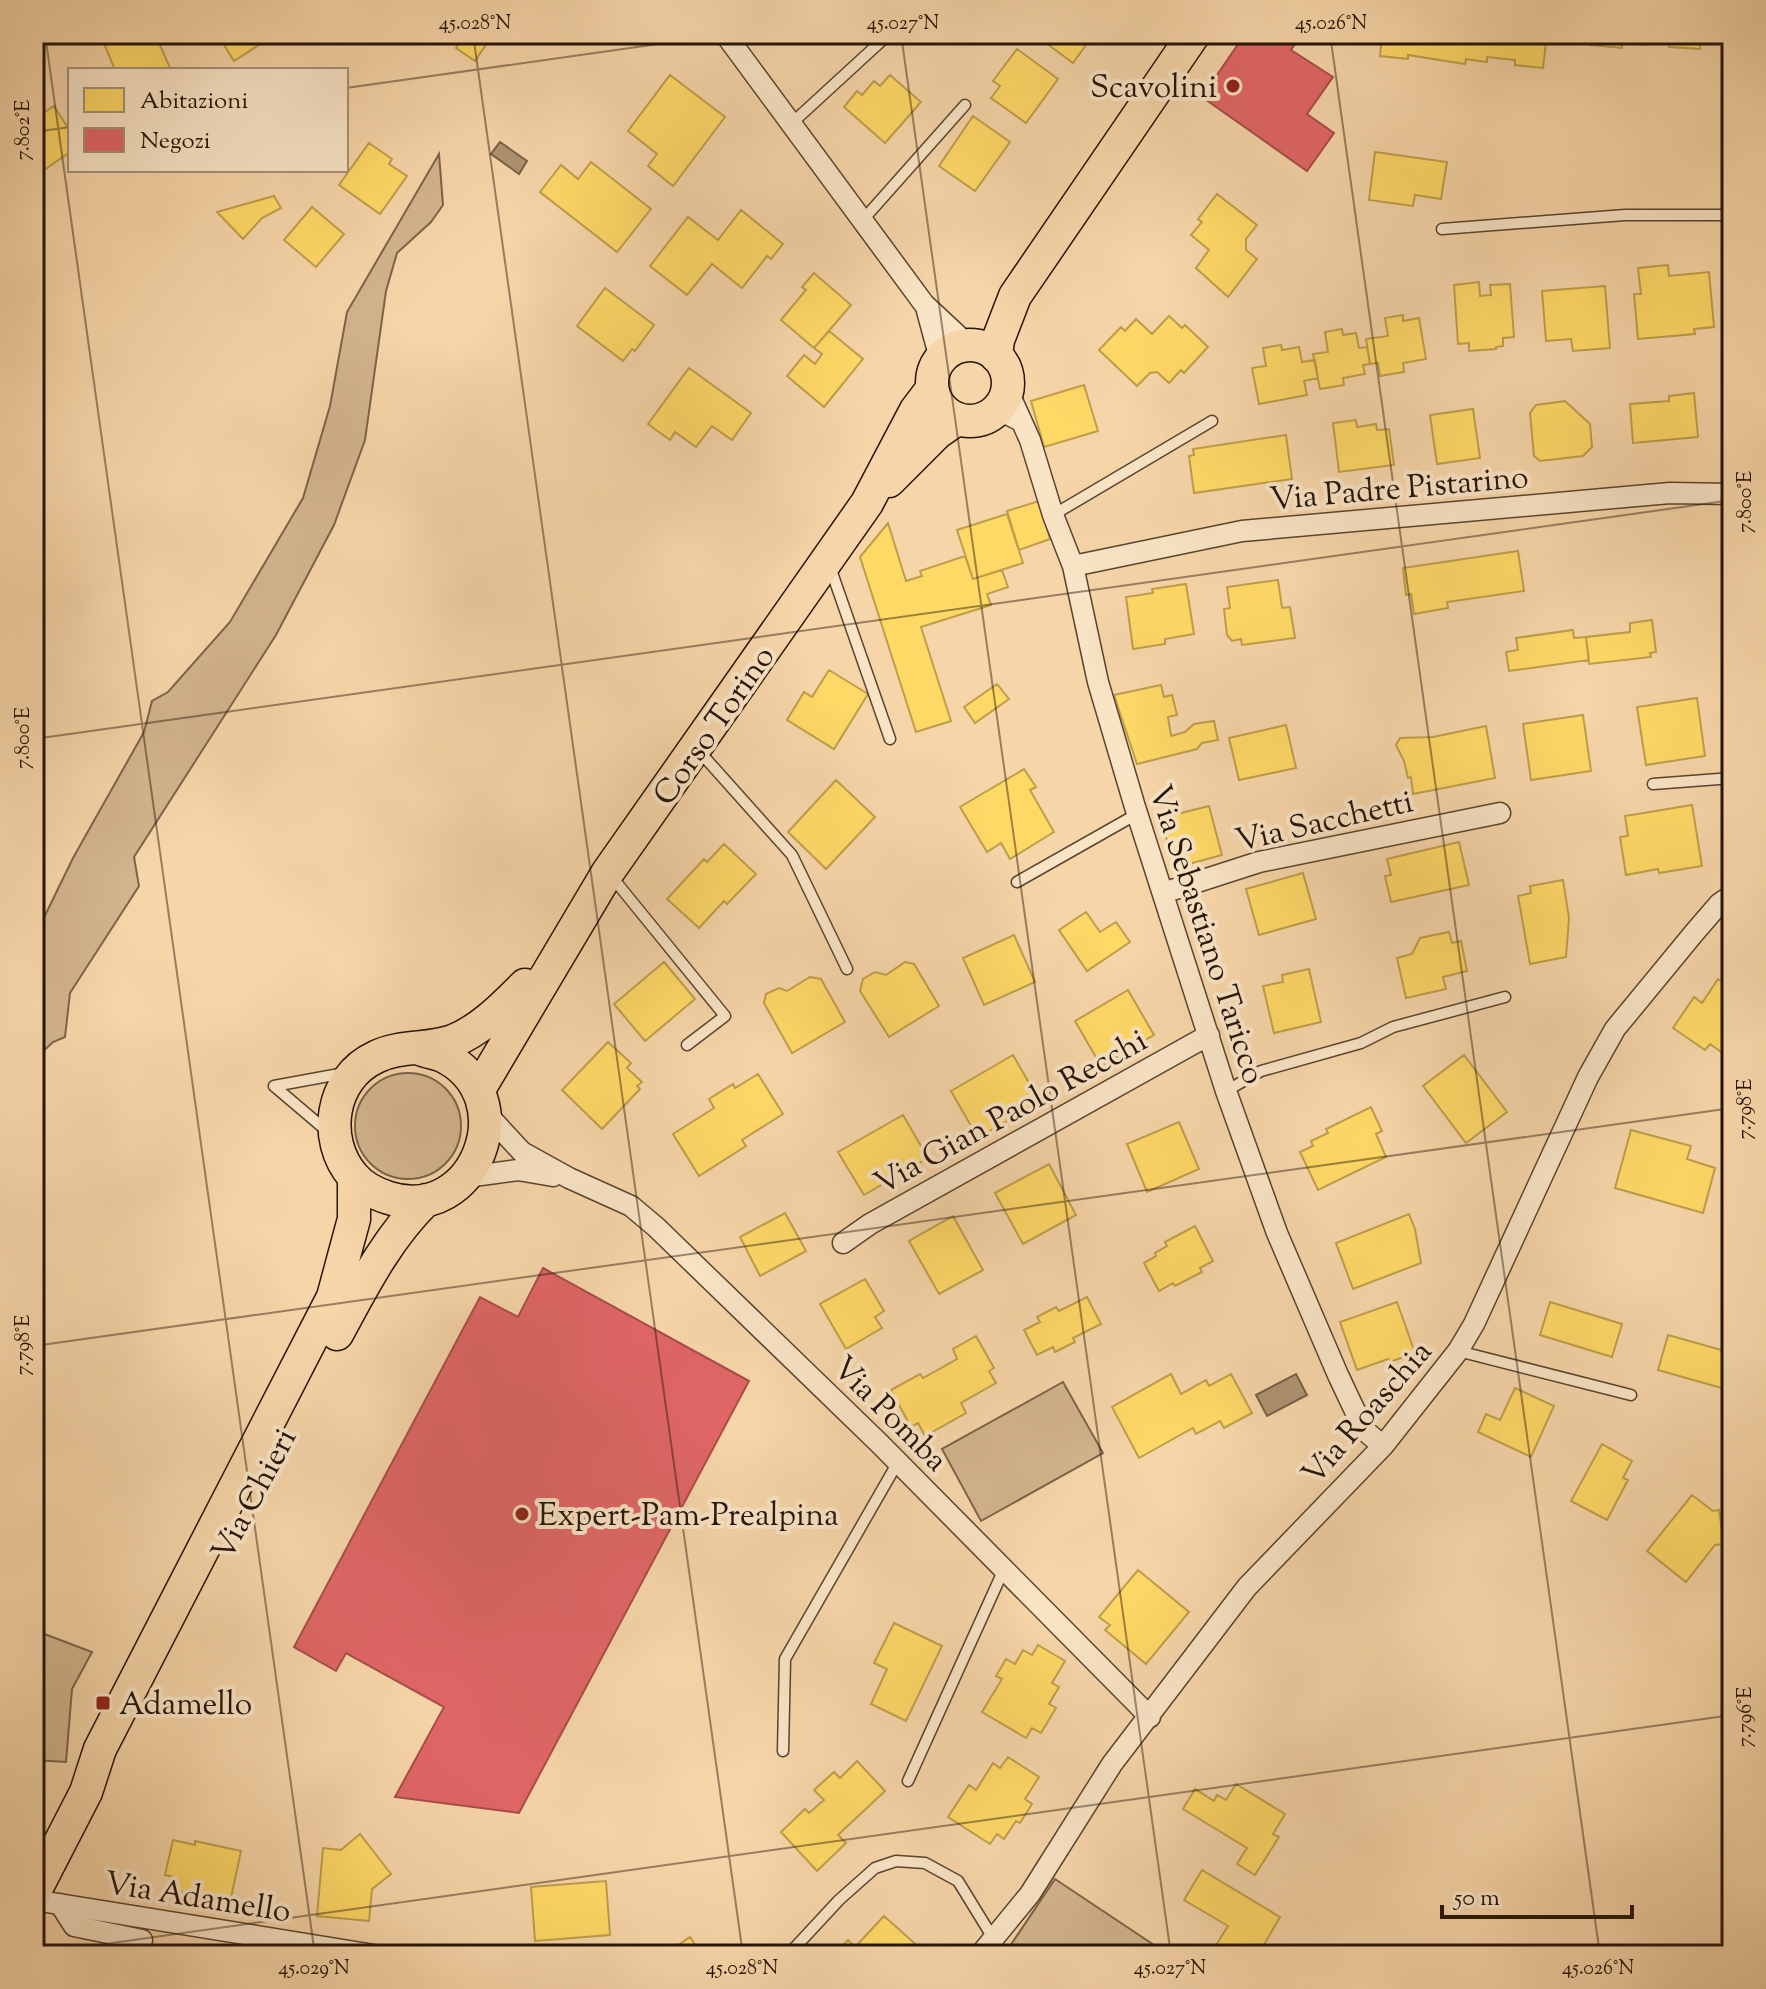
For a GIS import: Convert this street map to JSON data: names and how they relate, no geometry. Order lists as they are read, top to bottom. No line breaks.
{"streets":{"main road":["Corso Torino","Via Chieri"],"street":["Via Padre Pistarino","Via Sacchetti","Via Sebastiano Taricco","Via Gian Paolo Recchi","Via Roaschia","Via Pomba","Via Adamello"]},"crossings":[["Via Padre Pistarino","Via Sebastiano Taricco"],["Corso Torino","Via Sebastiano Taricco"],["Via Sacchetti","Via Sebastiano Taricco"],["Via Sebastiano Taricco","Via Gian Paolo Recchi"],["Via Sebastiano Taricco","Via Roaschia"],["Via Roaschia","Via Pomba"],["Via Pomba","Via Chieri"],["Via Chieri","Via Adamello"]],"places":{"other":["Scavolini","Expert-Pam-Prealpina"],"transit":["Adamello"]},"legend":["Abitazioni","Negozi"],"scale_bar":"50 m","coordinates":["45.028°N","45.027°N","45.026°N","7.802°E","7.800°E","7.798°E","7.796°E","45.029°N"]}
